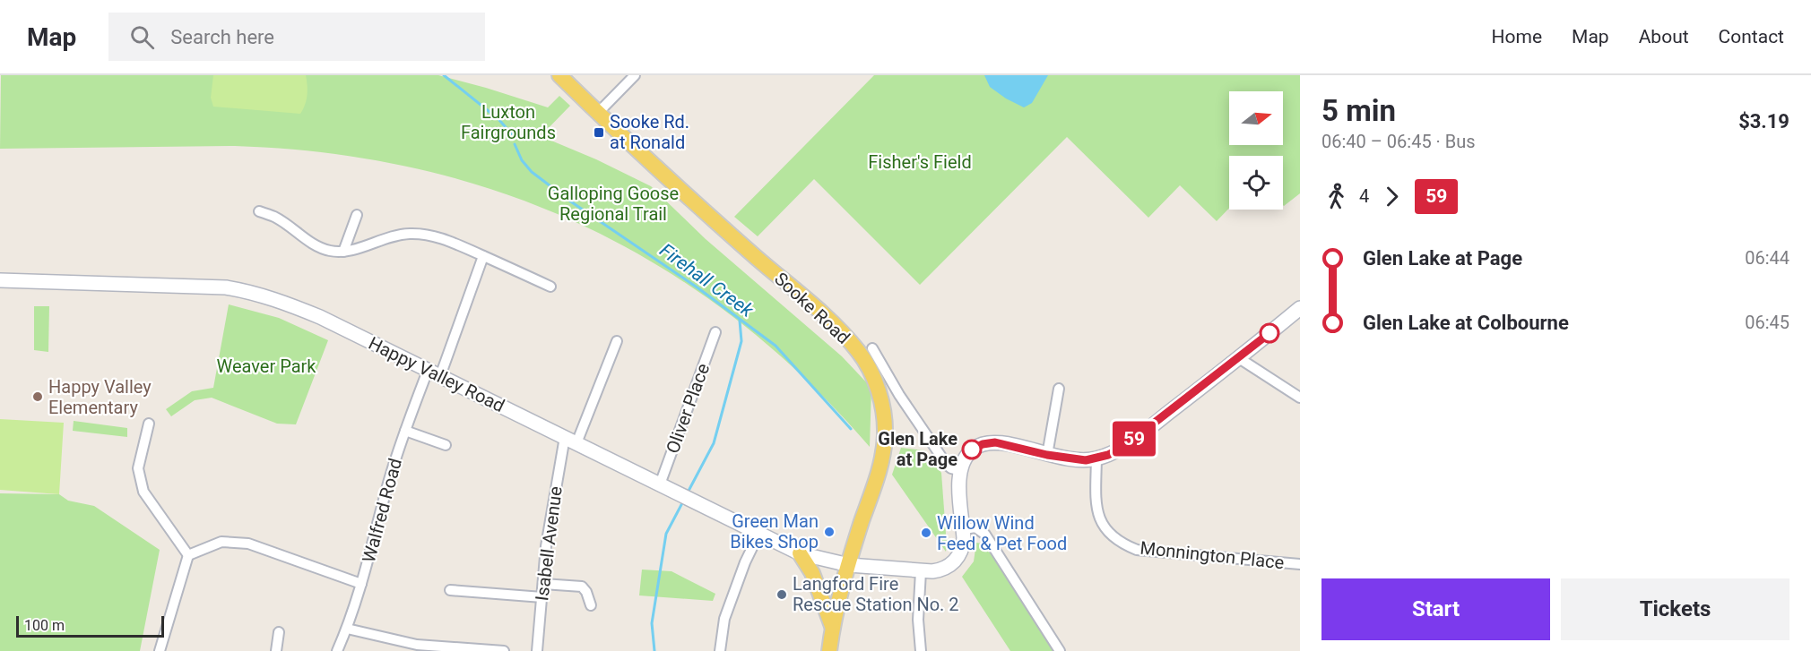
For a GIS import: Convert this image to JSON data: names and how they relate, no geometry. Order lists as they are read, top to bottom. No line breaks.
{"streets":{"main road":["Sooke Road","Happy Valley Road"],"street":["Oliver Place","Walfred Road","Isabell Avenue","Monnington Place"]},"crossings":[["Sooke Road","Happy Valley Road"],["Happy Valley Road","Oliver Place"],["Happy Valley Road","Walfred Road"],["Happy Valley Road","Isabell Avenue"]],"water":["Firehall Creek"],"parks":["Luxton Fairgrounds","Fisher's Field","Galloping Goose Regional Trail","Weaver Park"],"places":{"transit":["Sooke Rd. at Ronald"],"other":["Happy Valley Elementary","Glen Lake at Page","Green Man Bikes Shop","Willow Wind Feed & Pet Food","Langford Fire Rescue Station No. 2"]},"lines":["bus line 59"],"scale_bar":"100 m","north":"right","page":{"header":"Map","search":"Search here","nav":["Home","Map","About","Contact"],"on_map":"59","heading":["5 min","06:40 – 06:45 · Bus","$3.19"],"legs":["4","59"],"list":[{"name":"Glen Lake at Page","value":"06:44"},{"name":"Glen Lake at Colbourne","value":"06:45"}],"buttons":["Start","Tickets"],"scale":"100 m"}}
